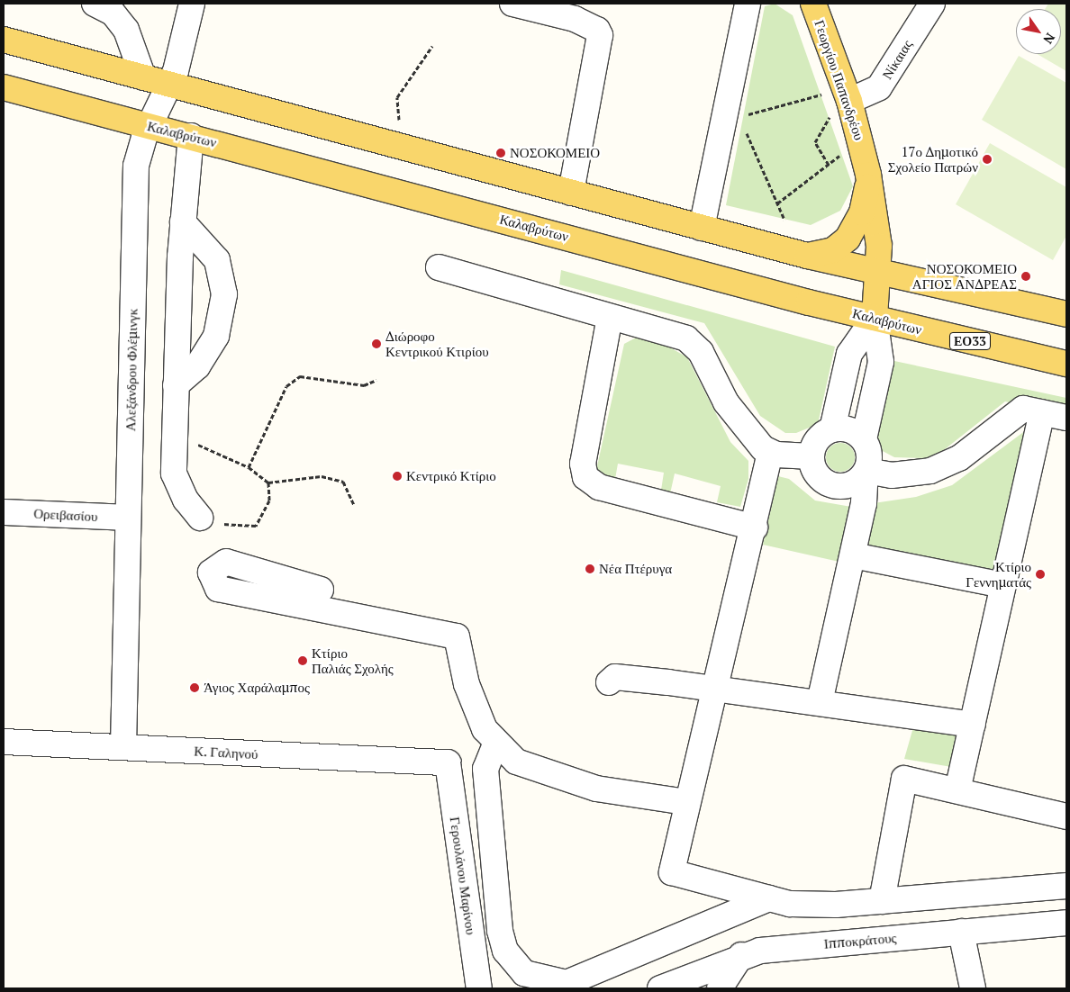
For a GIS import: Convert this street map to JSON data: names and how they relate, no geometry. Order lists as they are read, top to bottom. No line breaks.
{"streets":{"main road":["Γεωργίου Παπανδρέου","Καλαβρύτων","ΕΟ33"],"street":["Νίκαιας","Αλεξάνδρου Φλέμινγκ","Ορειβασίου","Κ. Γαληνού","Γερουλάνου Μαρίνου","Ιπποκράτους"]},"crossings":[["Νίκαιας","Γεωργίου Παπανδρέου"],["Γεωργίου Παπανδρέου","Καλαβρύτων"],["Καλαβρύτων","Αλεξάνδρου Φλέμινγκ"],["Αλεξάνδρου Φλέμινγκ","Ορειβασίου"],["Αλεξάνδρου Φλέμινγκ","Κ. Γαληνού"],["Κ. Γαληνού","Γερουλάνου Μαρίνου"]],"places":["ΝΟΣΟΚΟΜΕΙΟ","17ο Δημοτικό Σχολείο Πατρών","ΝΟΣΟΚΟΜΕΙΟ ΑΓΙΟΣ ΑΝΔΡΕΑΣ","Διώροφο Κεντρικού Κτιρίου","Κεντρικό Κτίριο","Νέα Πτέρυγα","Κτίριο Γεννηματάς","Κτίριο Παλιάς Σχολής","Άγιος Χαράλαμπος"],"north":"bottom right"}
